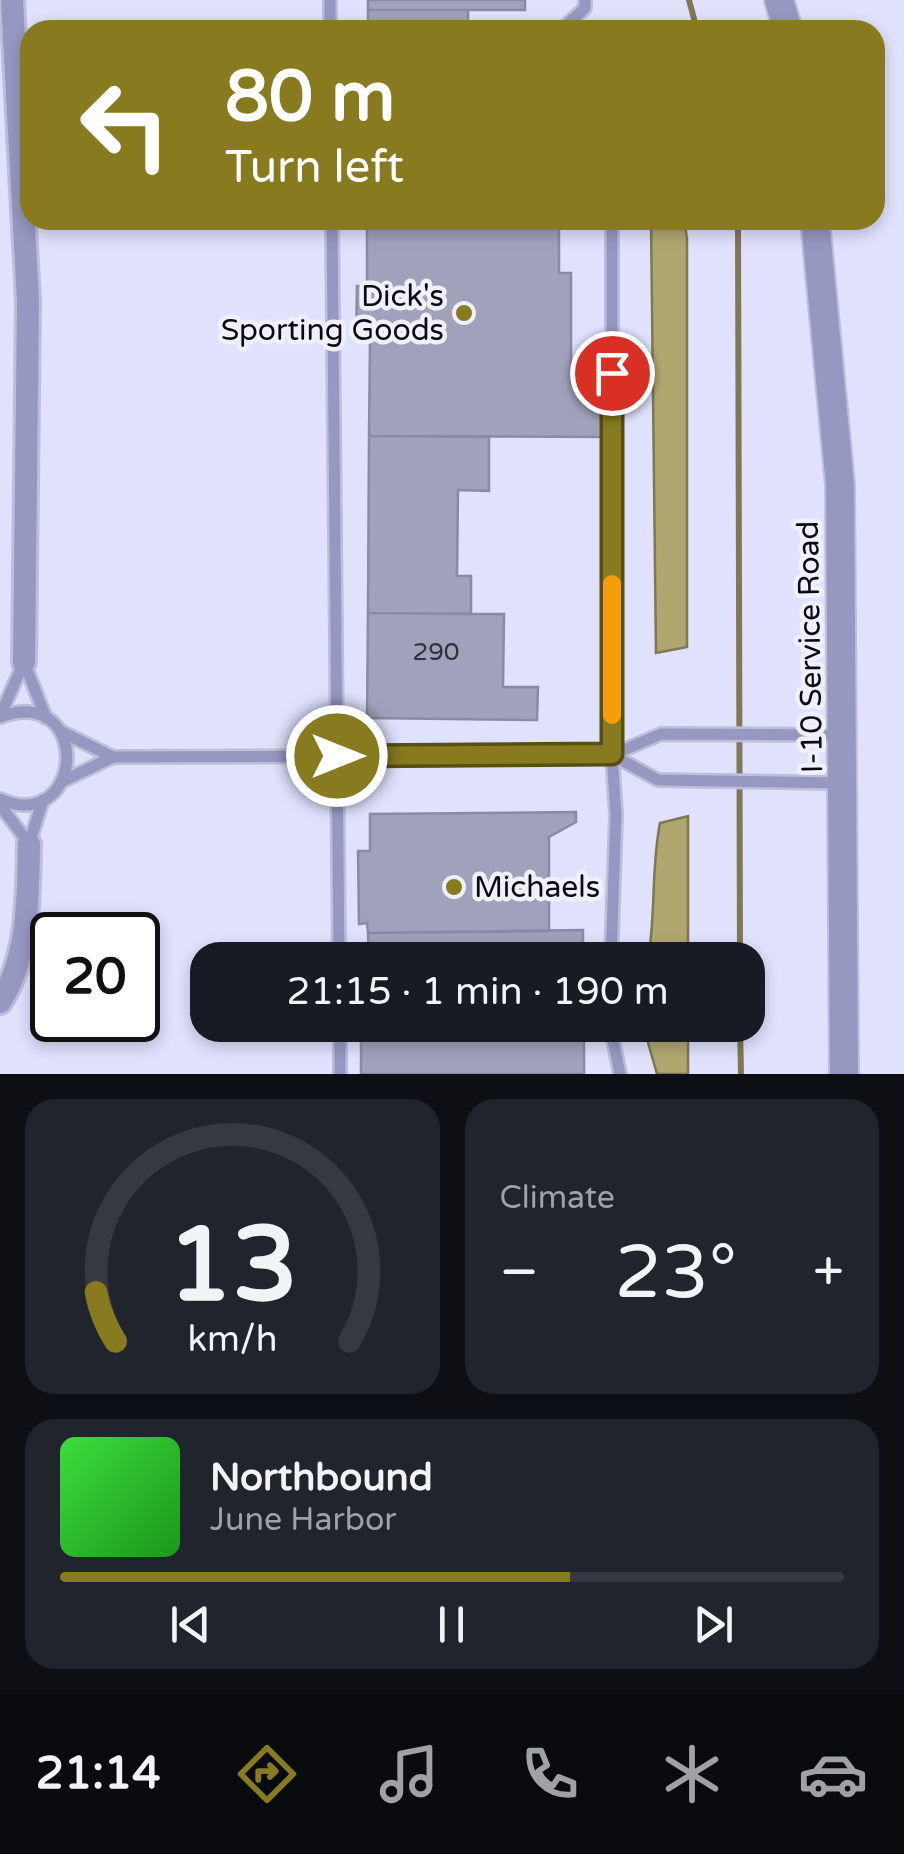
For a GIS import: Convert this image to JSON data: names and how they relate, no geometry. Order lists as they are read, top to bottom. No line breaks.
{"streets":{"street":["I-10 Service Road"]},"places":["Dick's Sporting Goods","Michaels"],"house_numbers":["290"],"page":{"turn":["80 m","Turn left"],"limit":"20","trip":"21:15 · 1 min · 190 m","tile":"Climate","heat":["−","23°","+"],"song":["Northbound","June Harbor"],"tabs":"21:14","gauge":["13","km/h"]}}
